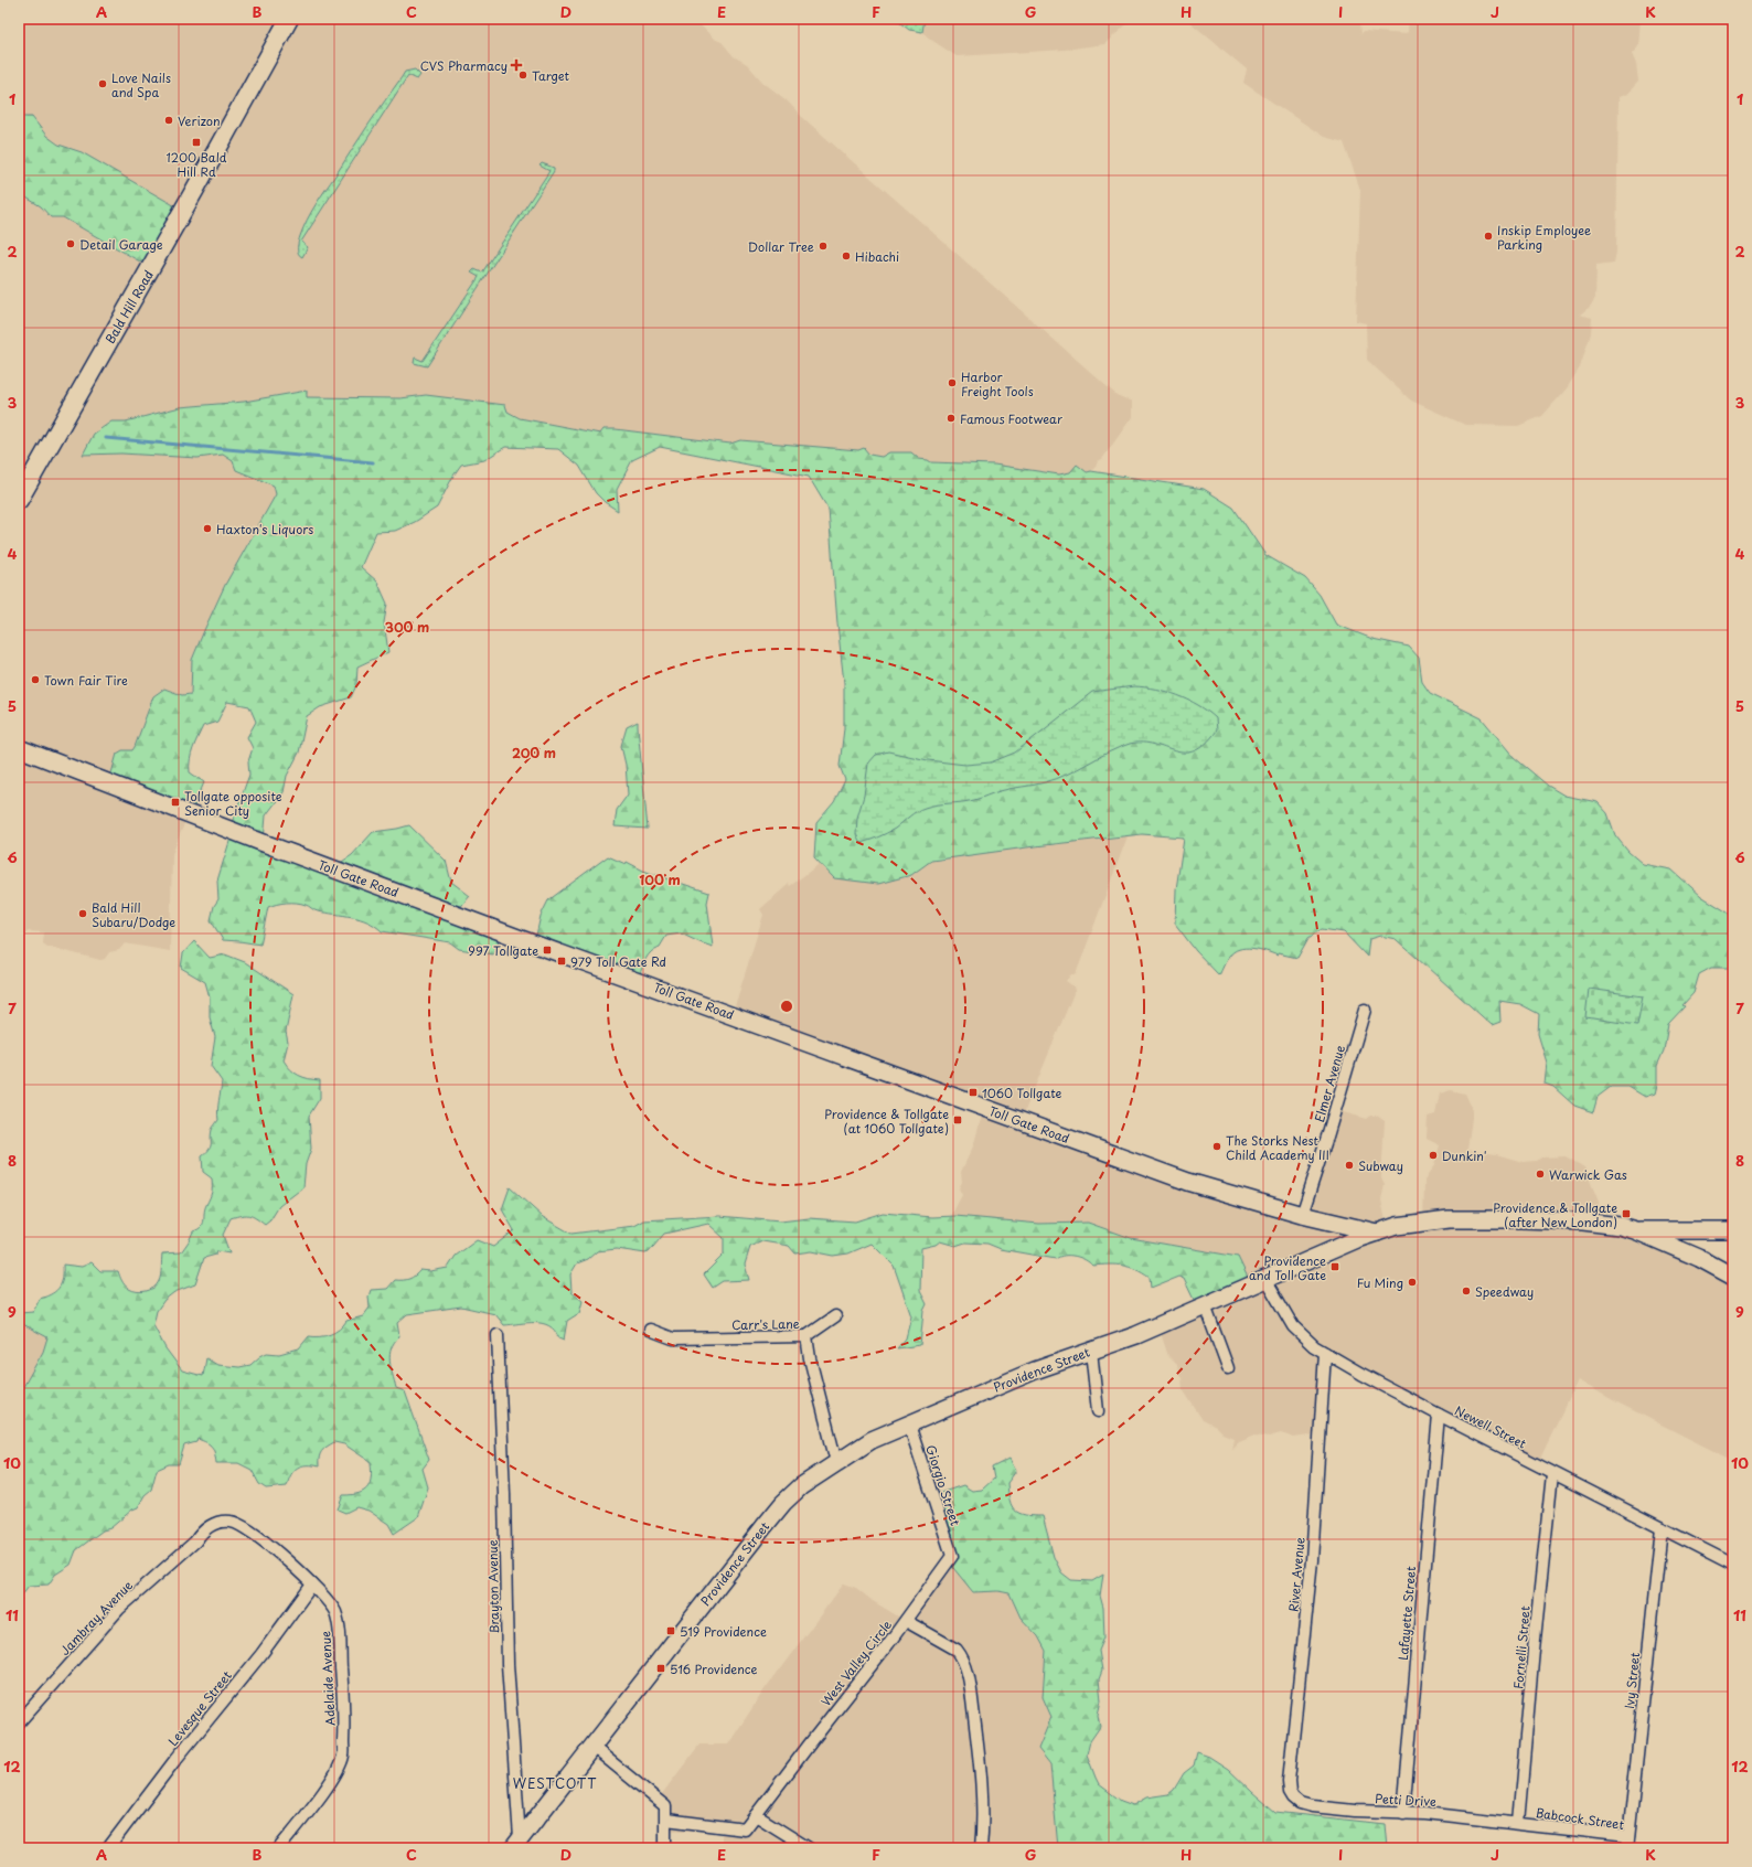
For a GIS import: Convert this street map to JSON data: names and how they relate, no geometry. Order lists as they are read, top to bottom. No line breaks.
{"streets":{"main road":["Bald Hill Road","Toll Gate Road","Providence Street"],"street":["Elmer Avenue","Carr's Lane","Newell Street","Giorgio Street","River Avenue","Brayton Avenue","Lafayette Street","Jambray Avenue","Fornelli Street","West Valley Circle","Adelaide Avenue","Ivy Street","Levesque Street","Petti Drive","Babcock Street"]},"crossings":[["Toll Gate Road","Elmer Avenue"],["Toll Gate Road","Providence Street"],["Carr's Lane","Providence Street"],["Providence Street","Newell Street"],["Providence Street","Giorgio Street"],["Providence Street","Brayton Avenue"],["Newell Street","River Avenue"],["Newell Street","Lafayette Street"],["Newell Street","Fornelli Street"],["Newell Street","Ivy Street"],["Giorgio Street","West Valley Circle"],["River Avenue","Petti Drive"],["Lafayette Street","Petti Drive"],["Jambray Avenue","Adelaide Avenue"],["Fornelli Street","Petti Drive"],["Fornelli Street","Babcock Street"],["Adelaide Avenue","Levesque Street"],["Ivy Street","Babcock Street"],["Petti Drive","Babcock Street"]],"districts":["WESTCOTT"],"places":{"health":["CVS Pharmacy"],"other":["Target","Love Nails and Spa","Verizon","Inskip Employee Parking","Detail Garage","Dollar Tree","Hibachi","Harbor Freight Tools","Famous Footwear","Haxton's Liquors","Town Fair Tire","Bald Hill Subaru/Dodge","The Storks Nest Child Academy III","Dunkin'","Subway","Warwick Gas","Fu Ming","Speedway"],"transit":["1200 Bald Hill Rd","Tollgate opposite Senior City","997 Tollgate","979 Toll Gate Rd","1060 Tollgate","Providence & Tollgate (at 1060 Tollgate)","Providence & Tollgate (after New London)","Providence and Toll Gate","519 Providence","516 Providence"]},"grid":{"columns":["A","B","C","D","E","F","G","H","I","J","K"],"rows":["1","2","3","4","5","6","7","8","9","10","11","12"]},"rings":["300 m","200 m","100 m"]}
